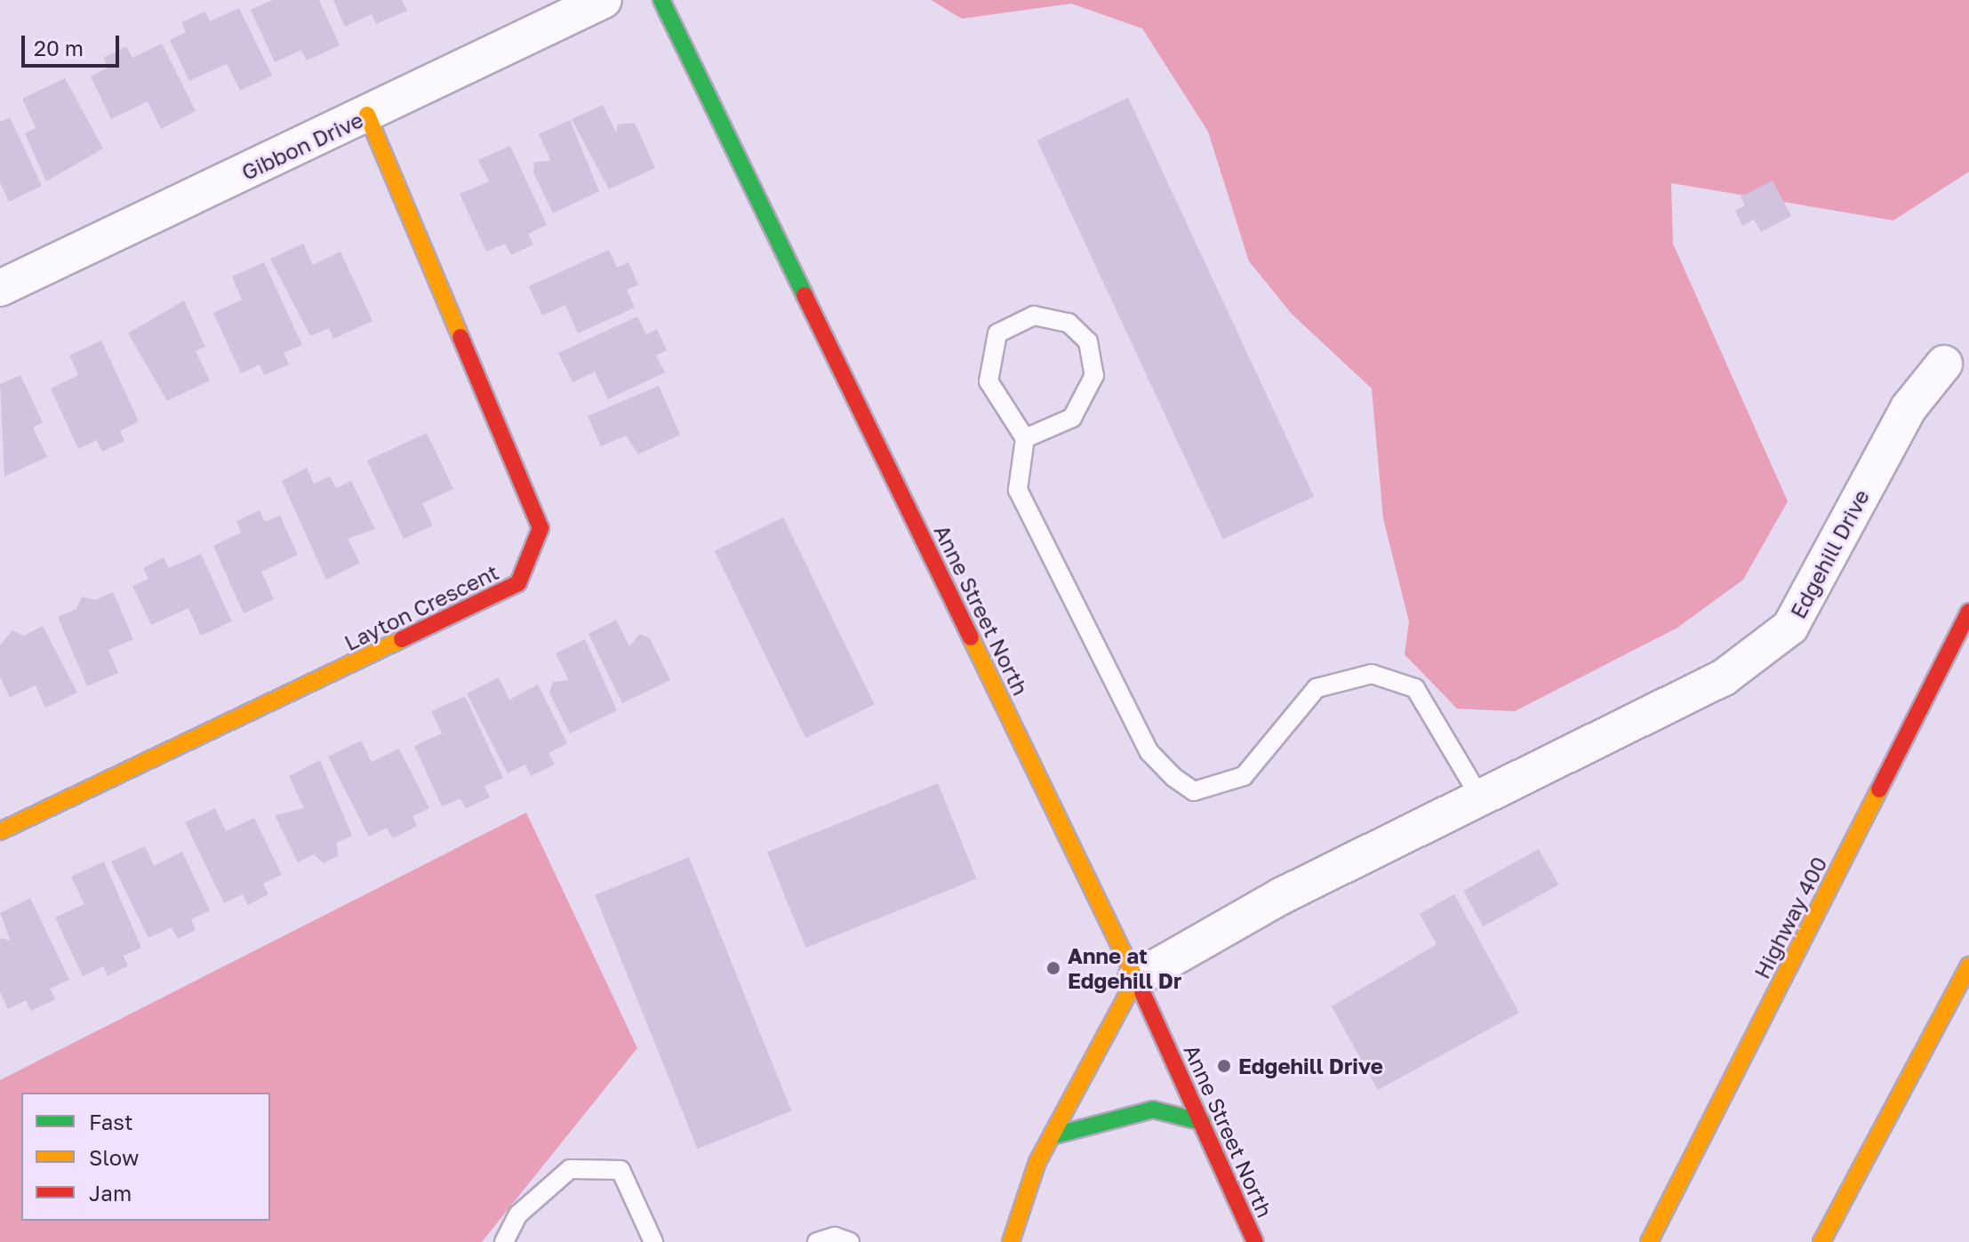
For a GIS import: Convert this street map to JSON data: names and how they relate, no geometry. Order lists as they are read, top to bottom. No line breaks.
{"streets":{"main road":["Layton Crescent","Anne Street North","Highway 400"],"street":["Gibbon Drive","Edgehill Drive"]},"crossings":[["Gibbon Drive","Layton Crescent"],["Edgehill Drive","Anne Street North"]],"places":["Anne at Edgehill Dr","Edgehill Drive"],"legend":["Fast","Slow","Jam"],"scale_bar":"20 m"}
